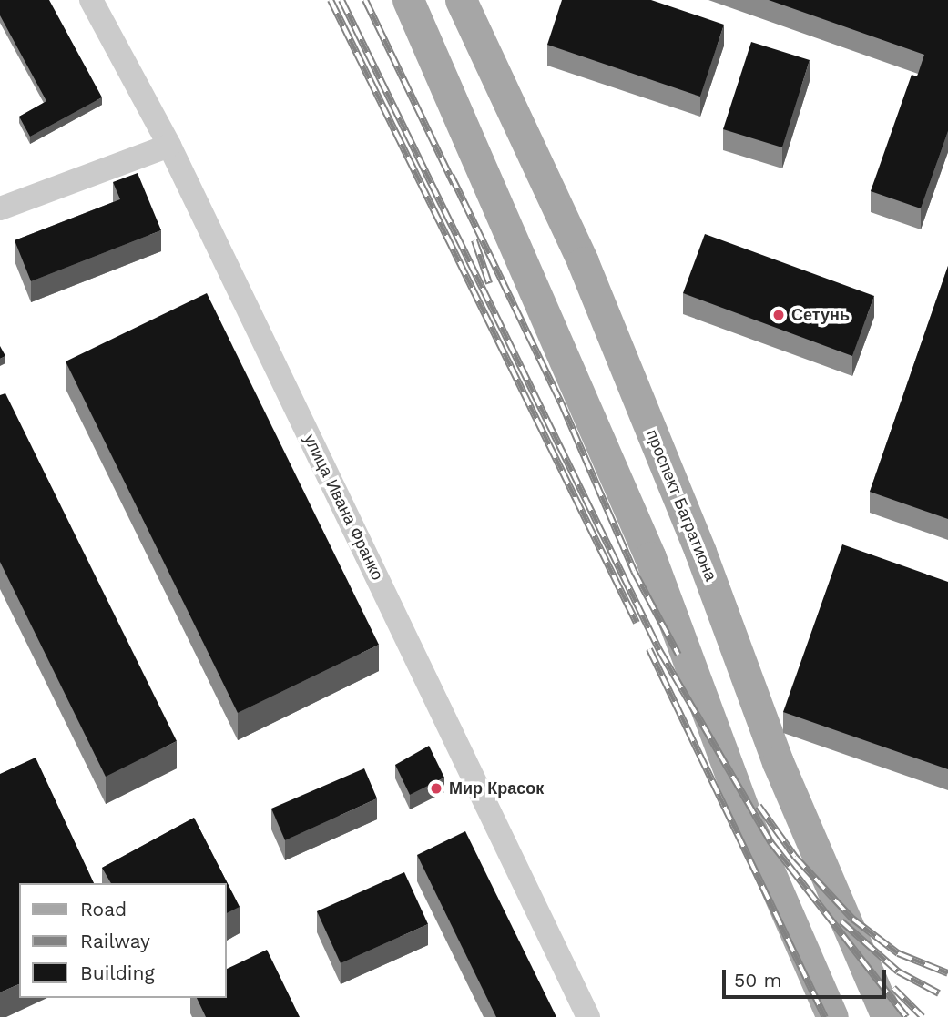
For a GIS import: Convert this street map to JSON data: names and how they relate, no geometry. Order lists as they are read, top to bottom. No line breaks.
{"streets":{"main road":["проспект Багратиона"],"street":["улица Ивана Франко"]},"places":["Сетунь","Мир Красок"],"legend":["Road","Railway","Building"],"scale_bar":"50 m"}
